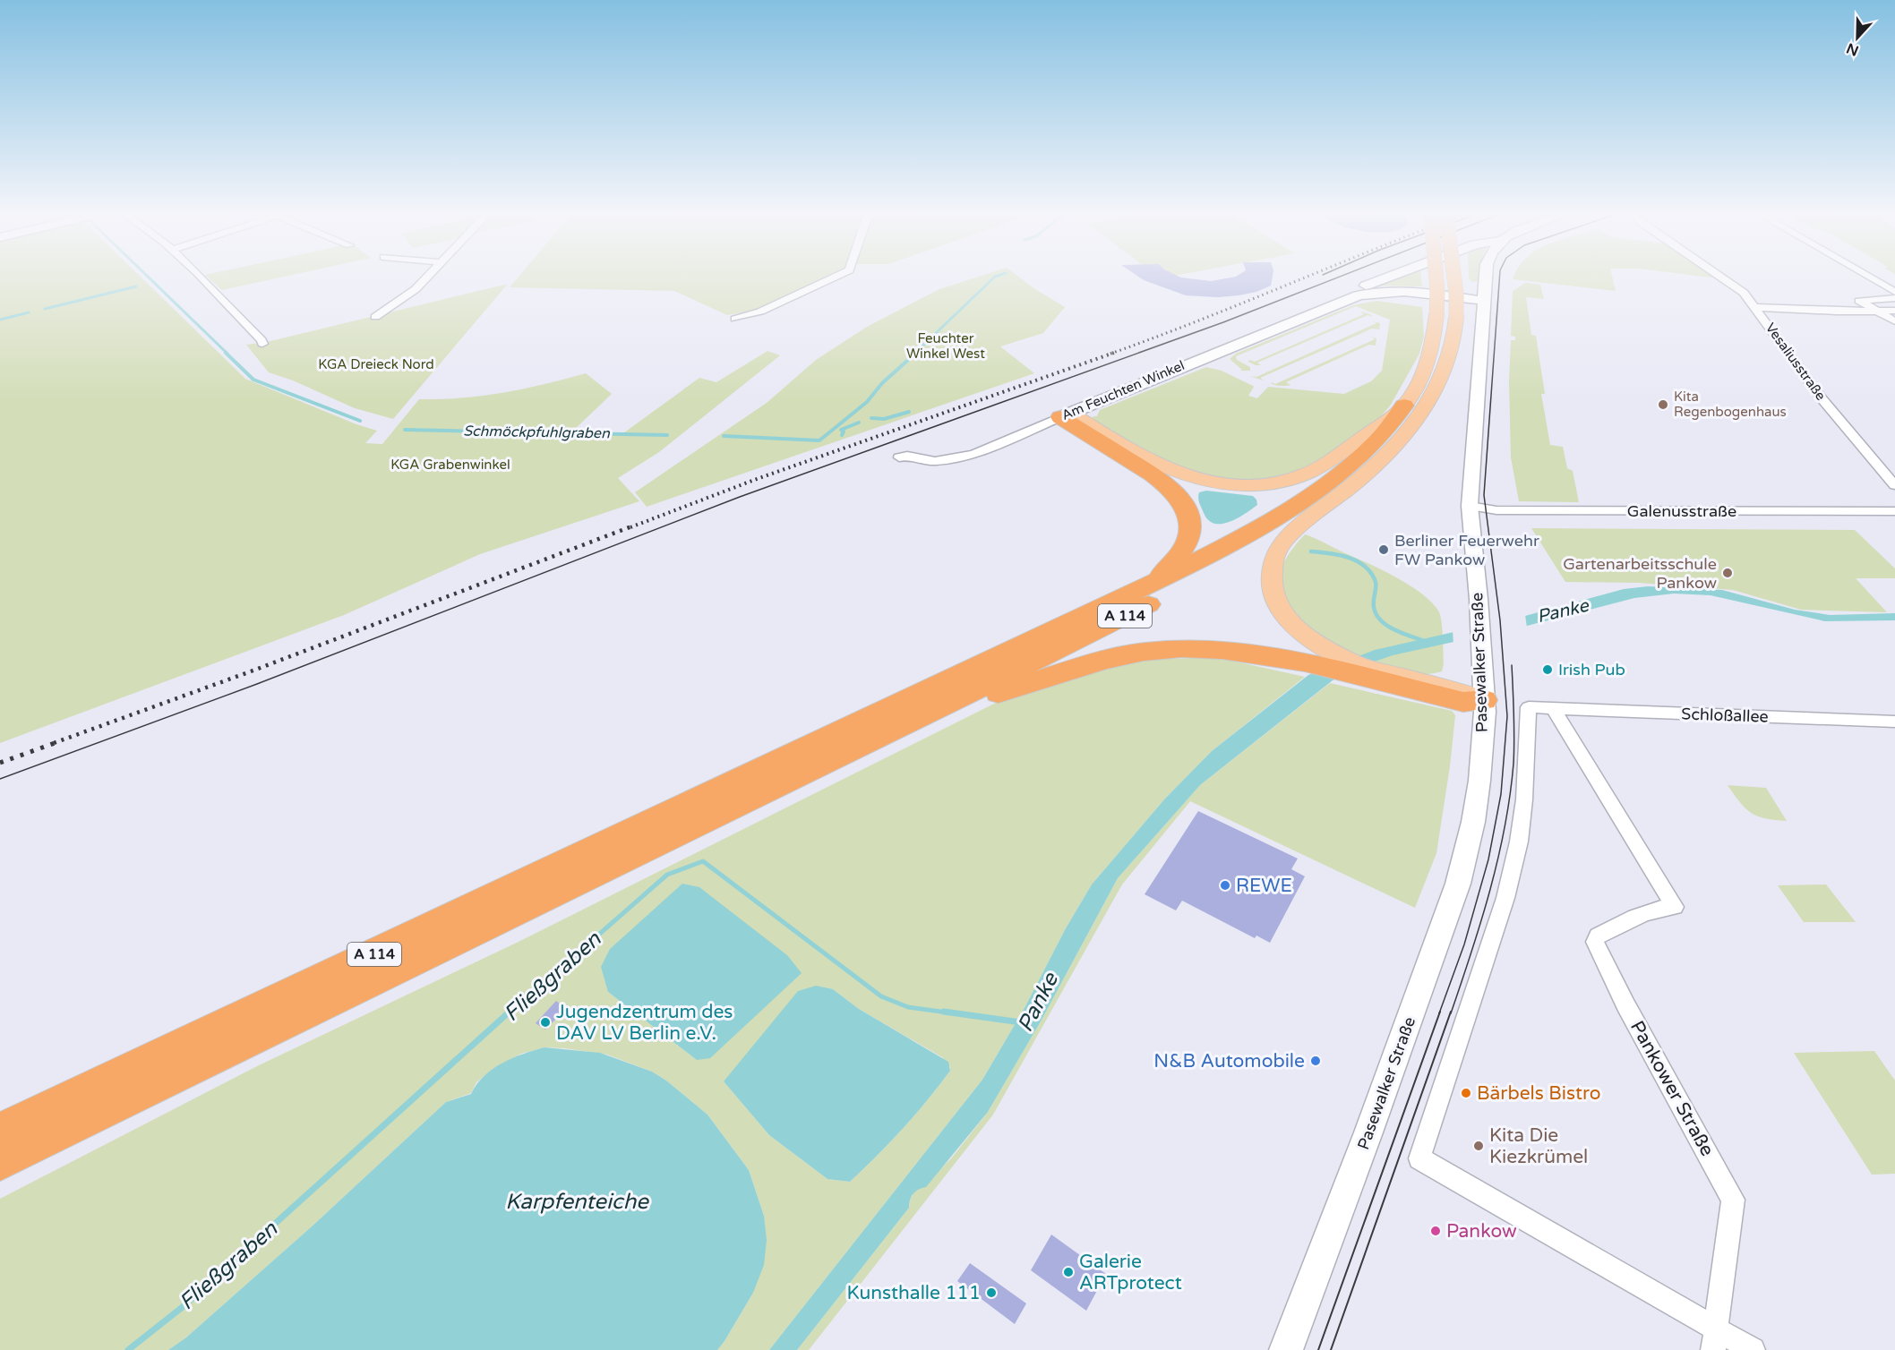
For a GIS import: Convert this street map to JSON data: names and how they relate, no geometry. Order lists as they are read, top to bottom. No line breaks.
{"streets":{"highway":["A 114"],"main road":["Am Feuchten Winkel","Pasewalker Straße"],"street":["Vesaliusstraße","Galenusstraße","Schloßallee","Pankower Straße"]},"crossings":[["Am Feuchten Winkel","Pasewalker Straße"],["Galenusstraße","Pasewalker Straße"],["Schloßallee","Pankower Straße"]],"water":["Schmöckpfuhlgraben","Panke","Fließgraben","Karpfenteiche"],"parks":["Feuchter Winkel West","KGA Dreieck Nord","KGA Grabenwinkel"],"places":["Kita Regenbogenhaus","Berliner Feuerwehr FW Pankow","Gartenarbeitsschule Pankow","Irish Pub","REWE","Jugendzentrum des DAV LV Berlin e.V.","N&B Automobile","Bärbels Bistro","Kita Die Kiezkrümel","Pankow","Galerie ARTprotect","Kunsthalle 111"],"north":"bottom"}
